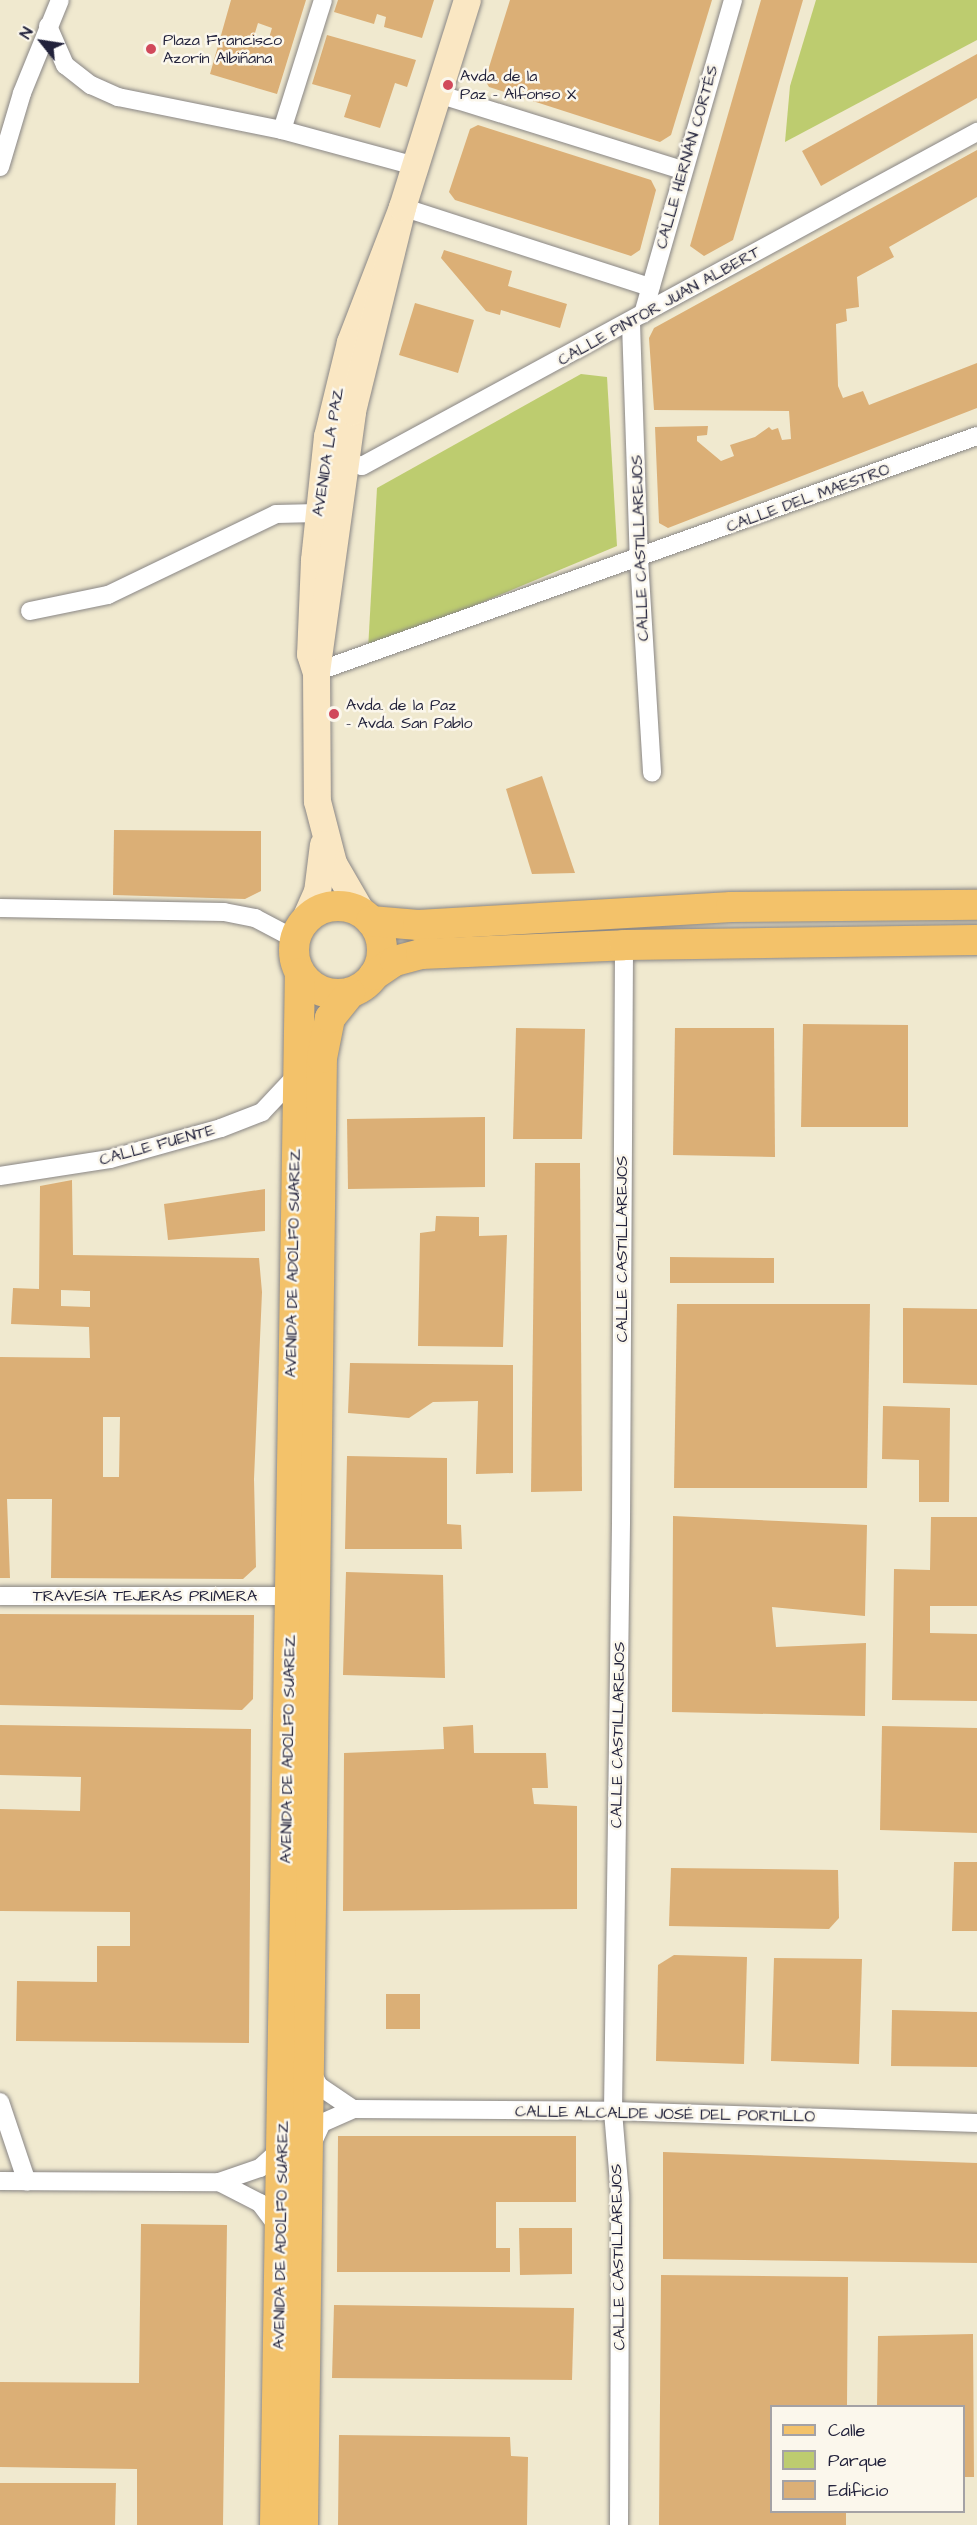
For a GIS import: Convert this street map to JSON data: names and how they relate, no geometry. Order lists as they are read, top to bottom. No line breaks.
{"streets":{"main road":["AVENIDA LA PAZ","AVENIDA DE ADOLFO SUAREZ"],"street":["CALLE HERNÁN CORTÉS","CALLE PINTOR JUAN ALBERT","CALLE DEL MAESTRO","CALLE CASTILLAREJOS","CALLE FUENTE","TRAVESÍA TEJERAS PRIMERA","CALLE ALCALDE JOSÉ DEL PORTILLO"]},"crossings":[["CALLE HERNÁN CORTÉS","CALLE PINTOR JUAN ALBERT"],["CALLE HERNÁN CORTÉS","CALLE CASTILLAREJOS"],["CALLE PINTOR JUAN ALBERT","AVENIDA LA PAZ"],["CALLE PINTOR JUAN ALBERT","CALLE CASTILLAREJOS"],["AVENIDA LA PAZ","CALLE DEL MAESTRO"],["AVENIDA LA PAZ","AVENIDA DE ADOLFO SUAREZ"],["CALLE DEL MAESTRO","CALLE CASTILLAREJOS"],["CALLE CASTILLAREJOS","CALLE ALCALDE JOSÉ DEL PORTILLO"],["CALLE FUENTE","AVENIDA DE ADOLFO SUAREZ"],["AVENIDA DE ADOLFO SUAREZ","TRAVESÍA TEJERAS PRIMERA"]],"places":["Plaza Francisco Azorín Albiñana","Avda. de la Paz - Alfonso X","Avda. de la Paz - Avda. San Pablo"],"legend":["Calle","Parque","Edificio"],"north":"top left"}
